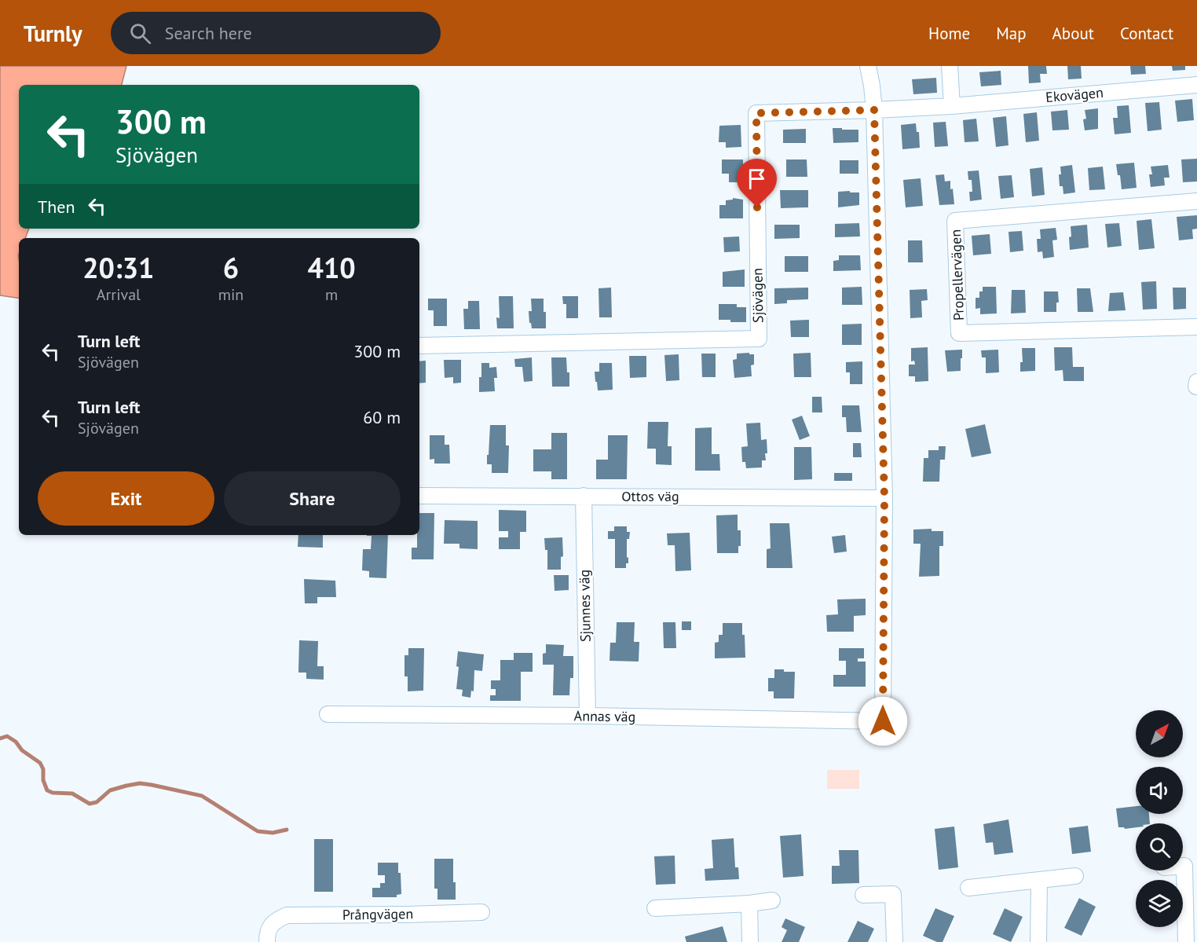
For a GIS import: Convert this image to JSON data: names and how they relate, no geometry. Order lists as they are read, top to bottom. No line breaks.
{"streets":{"street":["Ekovägen","Propellervägen","Sjövägen","Ottos väg","Sjunnes väg","Annas väg","Prångvägen"]},"crossings":[["Ekovägen","Sjövägen"],["Ottos väg","Sjunnes väg"],["Ottos väg","Annas väg"],["Sjunnes väg","Annas väg"]],"north":"top right","page":{"header":"Turnly","search":"Search here","nav":["Home","Map","About","Contact"],"turn":["300 m","Sjövägen"],"then":"Then","eta":["20:31","Arrival","6","min","410","m"],"list":[{"name":"Turn left","note":"Sjövägen","value":"300 m"},{"name":"Turn left","note":"Sjövägen","value":"60 m"}],"buttons":["Exit","Share"]}}
